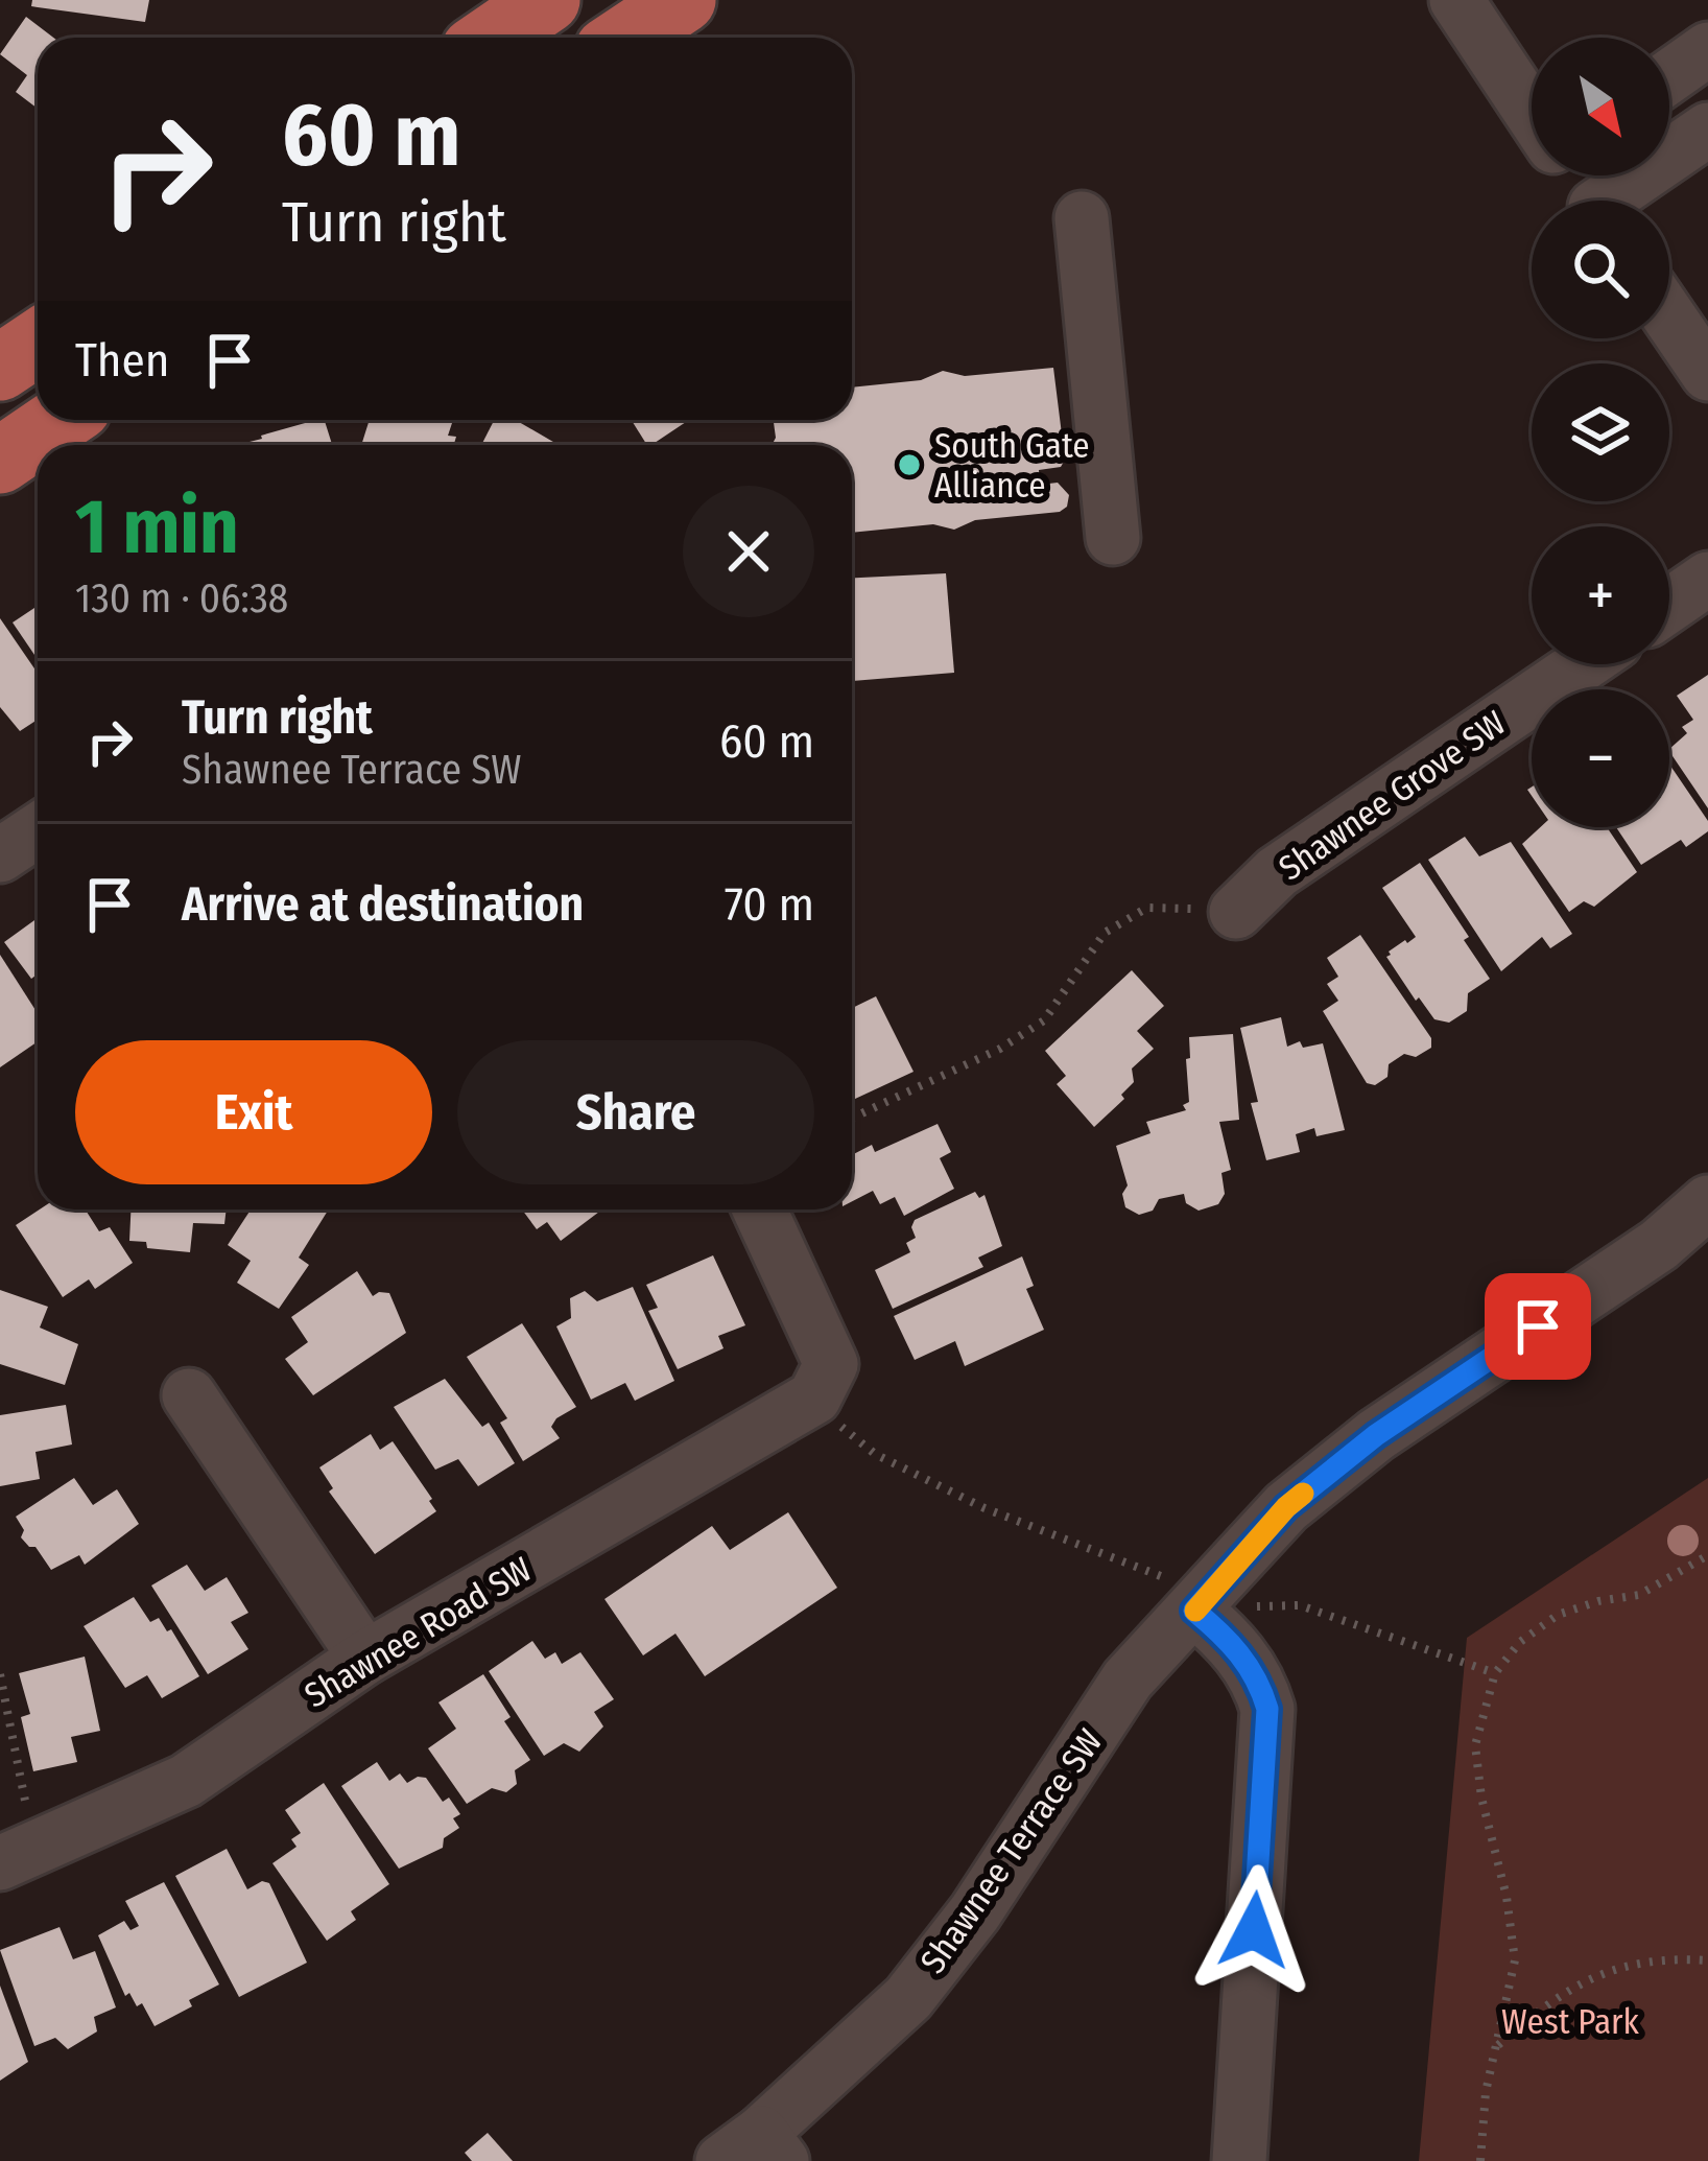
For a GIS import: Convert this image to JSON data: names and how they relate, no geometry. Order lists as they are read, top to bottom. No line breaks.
{"streets":{"street":["Shawnee Grove SW","Shawnee Road SW","Shawnee Terrace SW"]},"parks":["West Park"],"places":["South Gate Alliance"],"north":"bottom right","page":{"map_buttons":["+","−"],"turn":["60 m","Turn right"],"then":"Then","heading":["1 min","130 m · 06:38"],"list":[{"name":"Turn right","note":"Shawnee Terrace SW","value":"60 m"},{"name":"Arrive at destination","value":"70 m"}],"buttons":["Exit","Share"]}}
